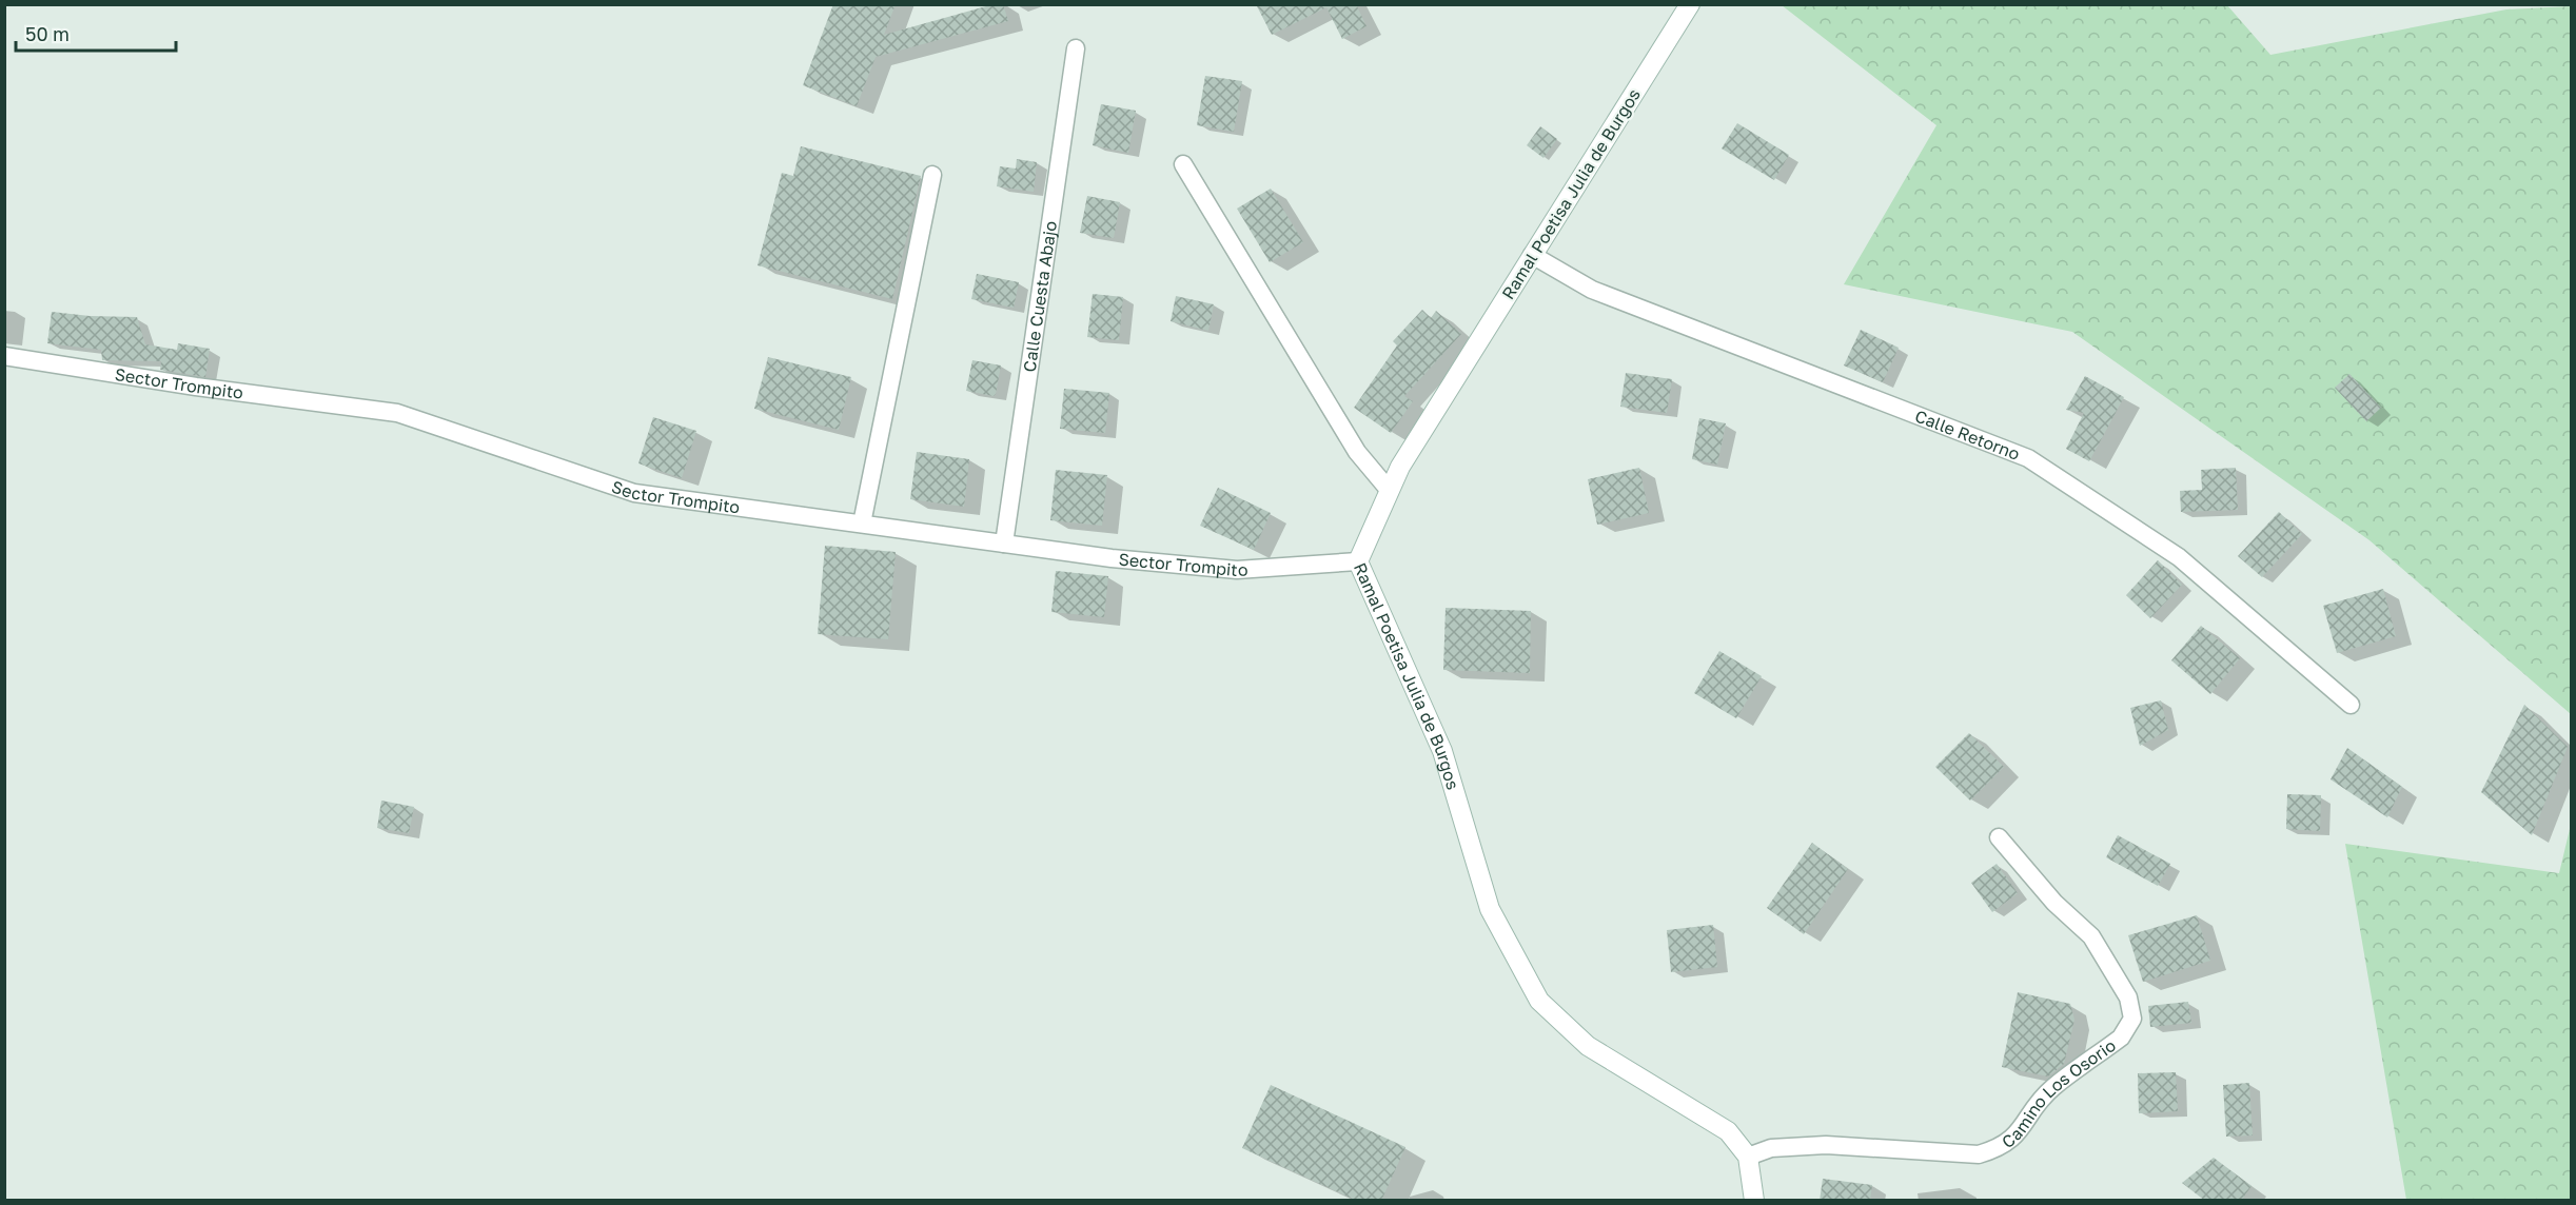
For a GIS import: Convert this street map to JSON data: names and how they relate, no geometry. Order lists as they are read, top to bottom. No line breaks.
{"streets":{"street":["Ramal Poetisa Julia de Burgos","Calle Cuesta Abajo","Sector Trompito","Calle Retorno","Camino Los Osorio"]},"crossings":[["Ramal Poetisa Julia de Burgos","Sector Trompito"],["Ramal Poetisa Julia de Burgos","Calle Retorno"],["Ramal Poetisa Julia de Burgos","Camino Los Osorio"],["Calle Cuesta Abajo","Sector Trompito"]],"scale_bar":"50 m"}
